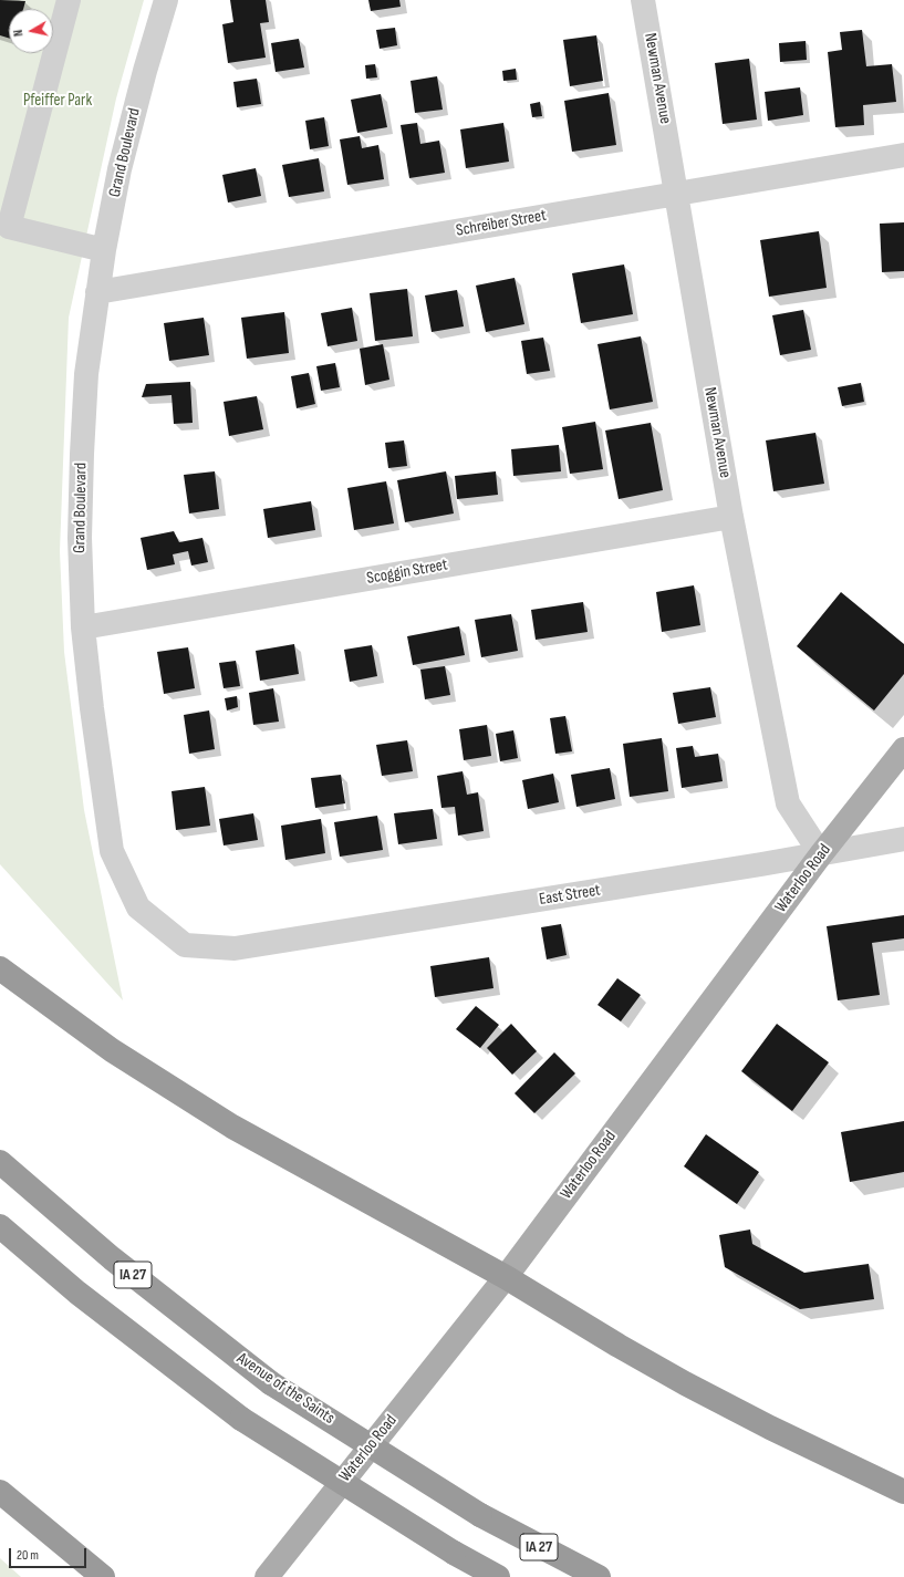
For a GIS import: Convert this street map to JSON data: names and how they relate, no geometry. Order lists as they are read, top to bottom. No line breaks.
{"streets":{"highway":["IA 27","Avenue of the Saints"],"main road":["Waterloo Road"],"street":["Newman Avenue","Grand Boulevard","Schreiber Street","Scoggin Street","East Street"]},"crossings":[["Newman Avenue","Schreiber Street"],["Newman Avenue","Scoggin Street"],["Newman Avenue","Waterloo Road"],["Newman Avenue","East Street"],["Grand Boulevard","Schreiber Street"],["Grand Boulevard","Scoggin Street"],["Grand Boulevard","East Street"],["Waterloo Road","East Street"]],"parks":["Pfeiffer Park"],"scale_bar":"20 m","north":"left"}
